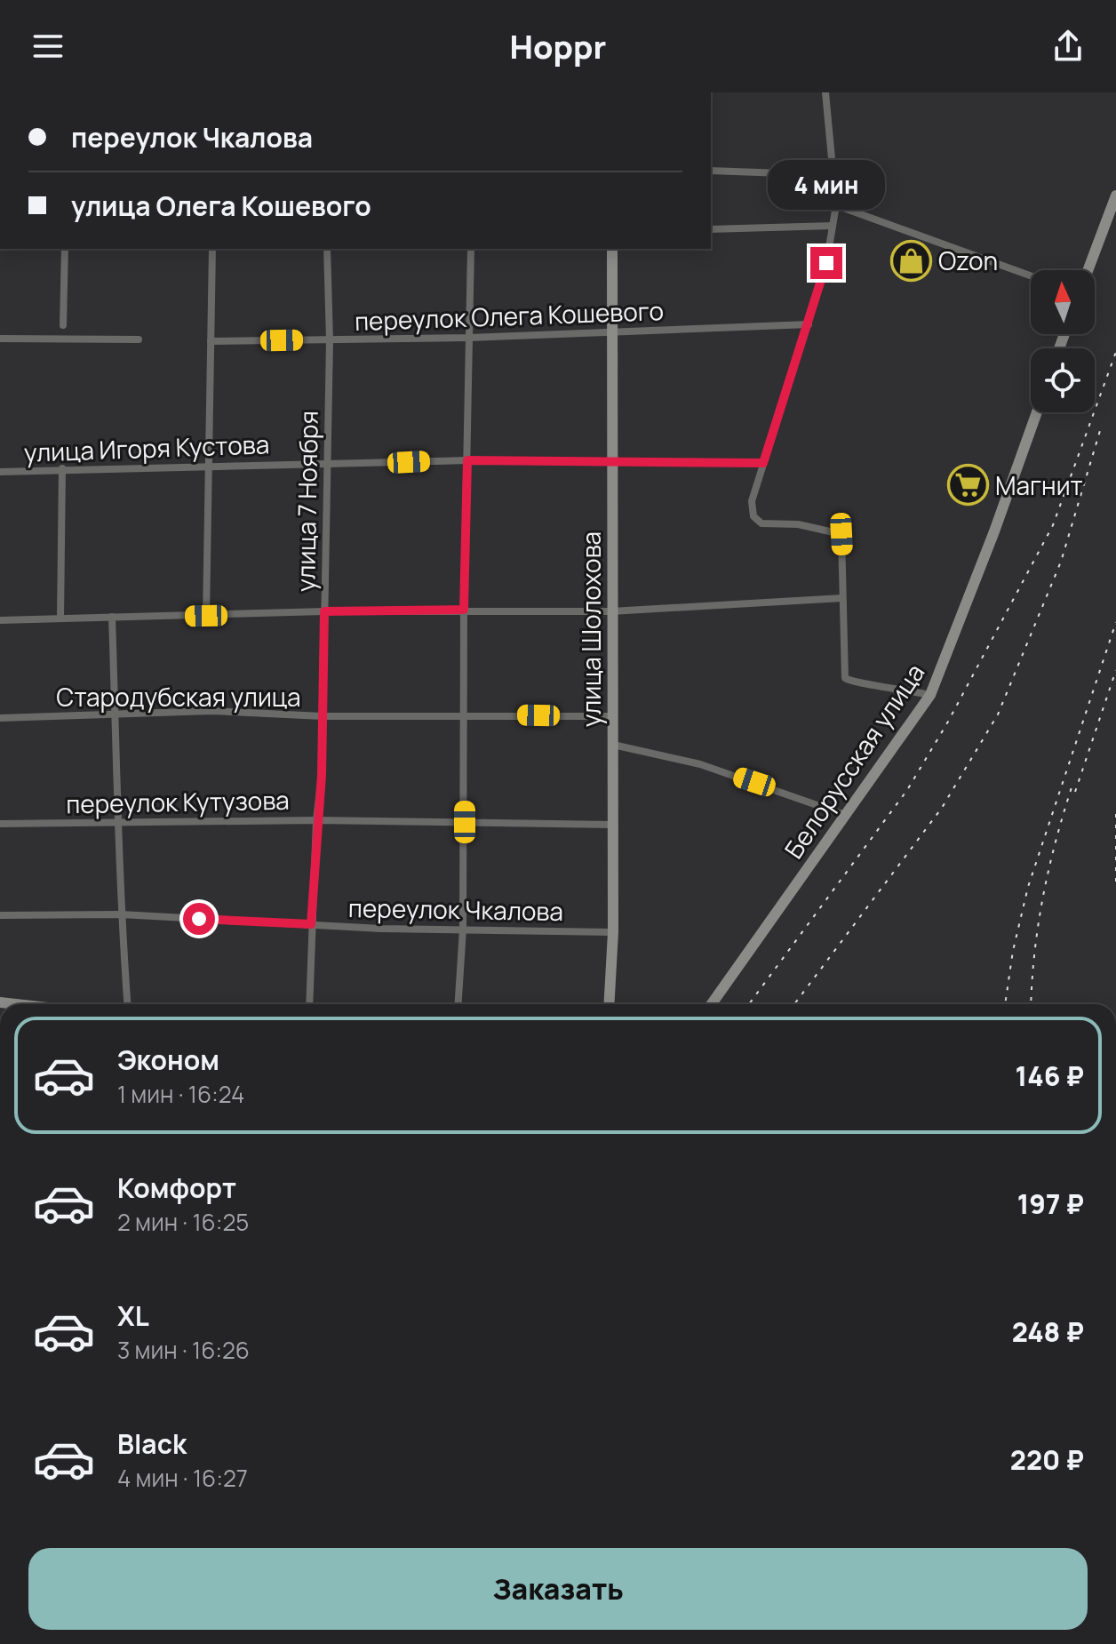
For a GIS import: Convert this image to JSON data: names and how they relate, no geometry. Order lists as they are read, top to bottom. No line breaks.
{"streets":{"main road":["улица Шолохова","Белорусская улица"],"street":["переулок Олега Кошевого","улица Игоря Кустова","улица 7 Ноября","Стародубская улица","переулок Кутузова","переулок Чкалова"]},"crossings":[["переулок Олега Кошевого","улица 7 Ноября"],["переулок Олега Кошевого","улица Шолохова"],["улица Игоря Кустова","улица 7 Ноября"],["улица Игоря Кустова","улица Шолохова"],["улица 7 Ноября","Стародубская улица"],["улица 7 Ноября","переулок Кутузова"],["улица 7 Ноября","переулок Чкалова"],["улица Шолохова","Стародубская улица"],["улица Шолохова","переулок Кутузова"],["улица Шолохова","переулок Чкалова"]],"places":{"shop":["Ozon"],"supermarket":["Магнит"]},"north":"top","page":{"header":"Hoppr","banner":["переулок Чкалова","улица Олега Кошевого"],"bubble":"4 мин","list":[{"name":"Эконом","note":"1 мин · 16:24","value":"146 ₽"},{"name":"Комфорт","note":"2 мин · 16:25","value":"197 ₽"},{"name":"XL","note":"3 мин · 16:26","value":"248 ₽"},{"name":"Black","note":"4 мин · 16:27","value":"220 ₽"}],"buttons":"Заказать"}}
